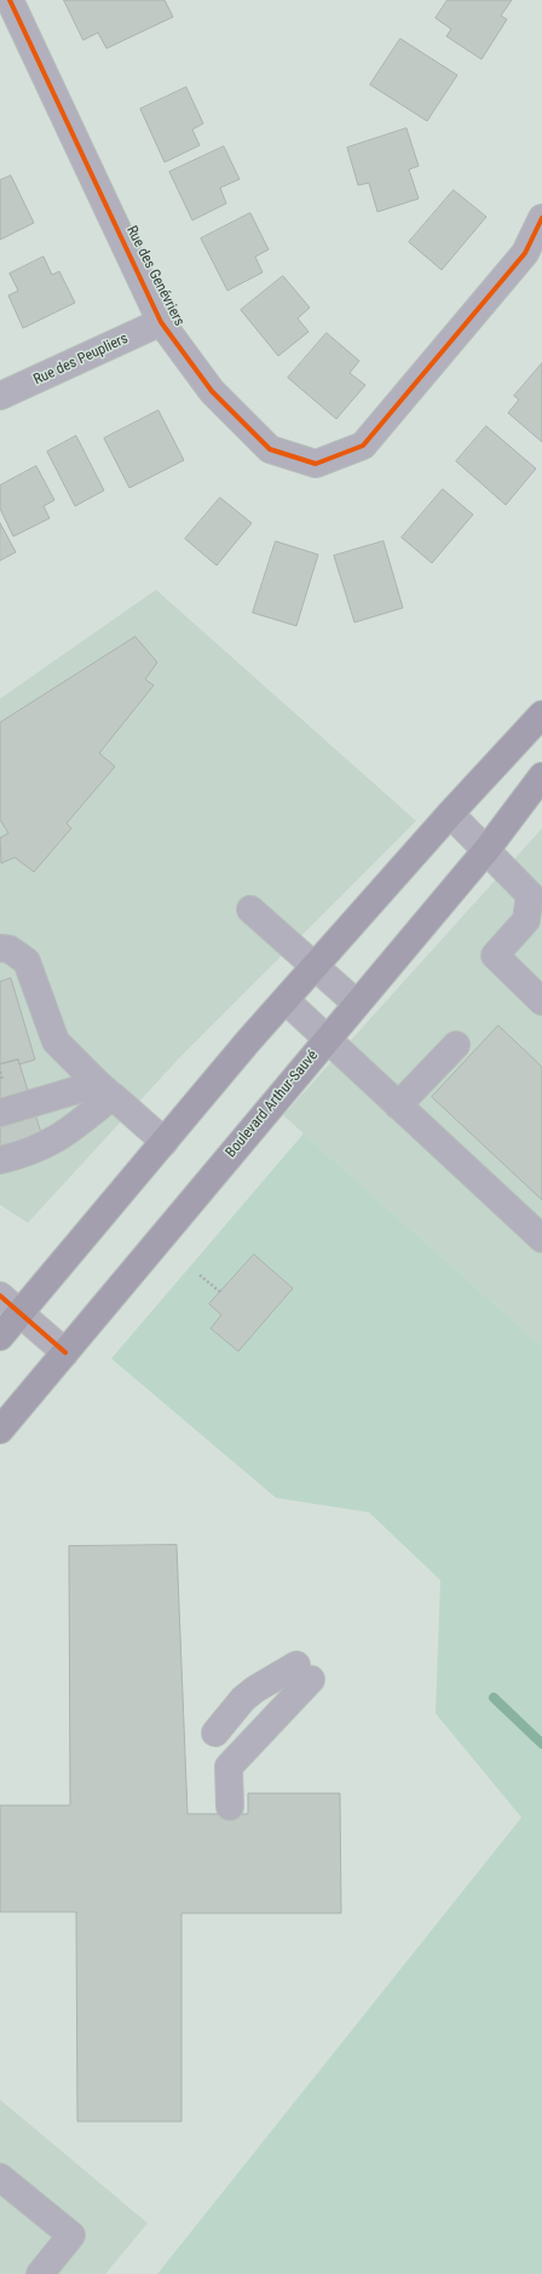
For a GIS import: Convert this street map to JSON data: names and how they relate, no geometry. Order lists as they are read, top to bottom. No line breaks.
{"streets":{"main road":["Boulevard Arthur-Sauvé"],"street":["Rue des Genévriers","Rue des Peupliers"]},"crossings":[["Rue des Genévriers","Rue des Peupliers"]]}
